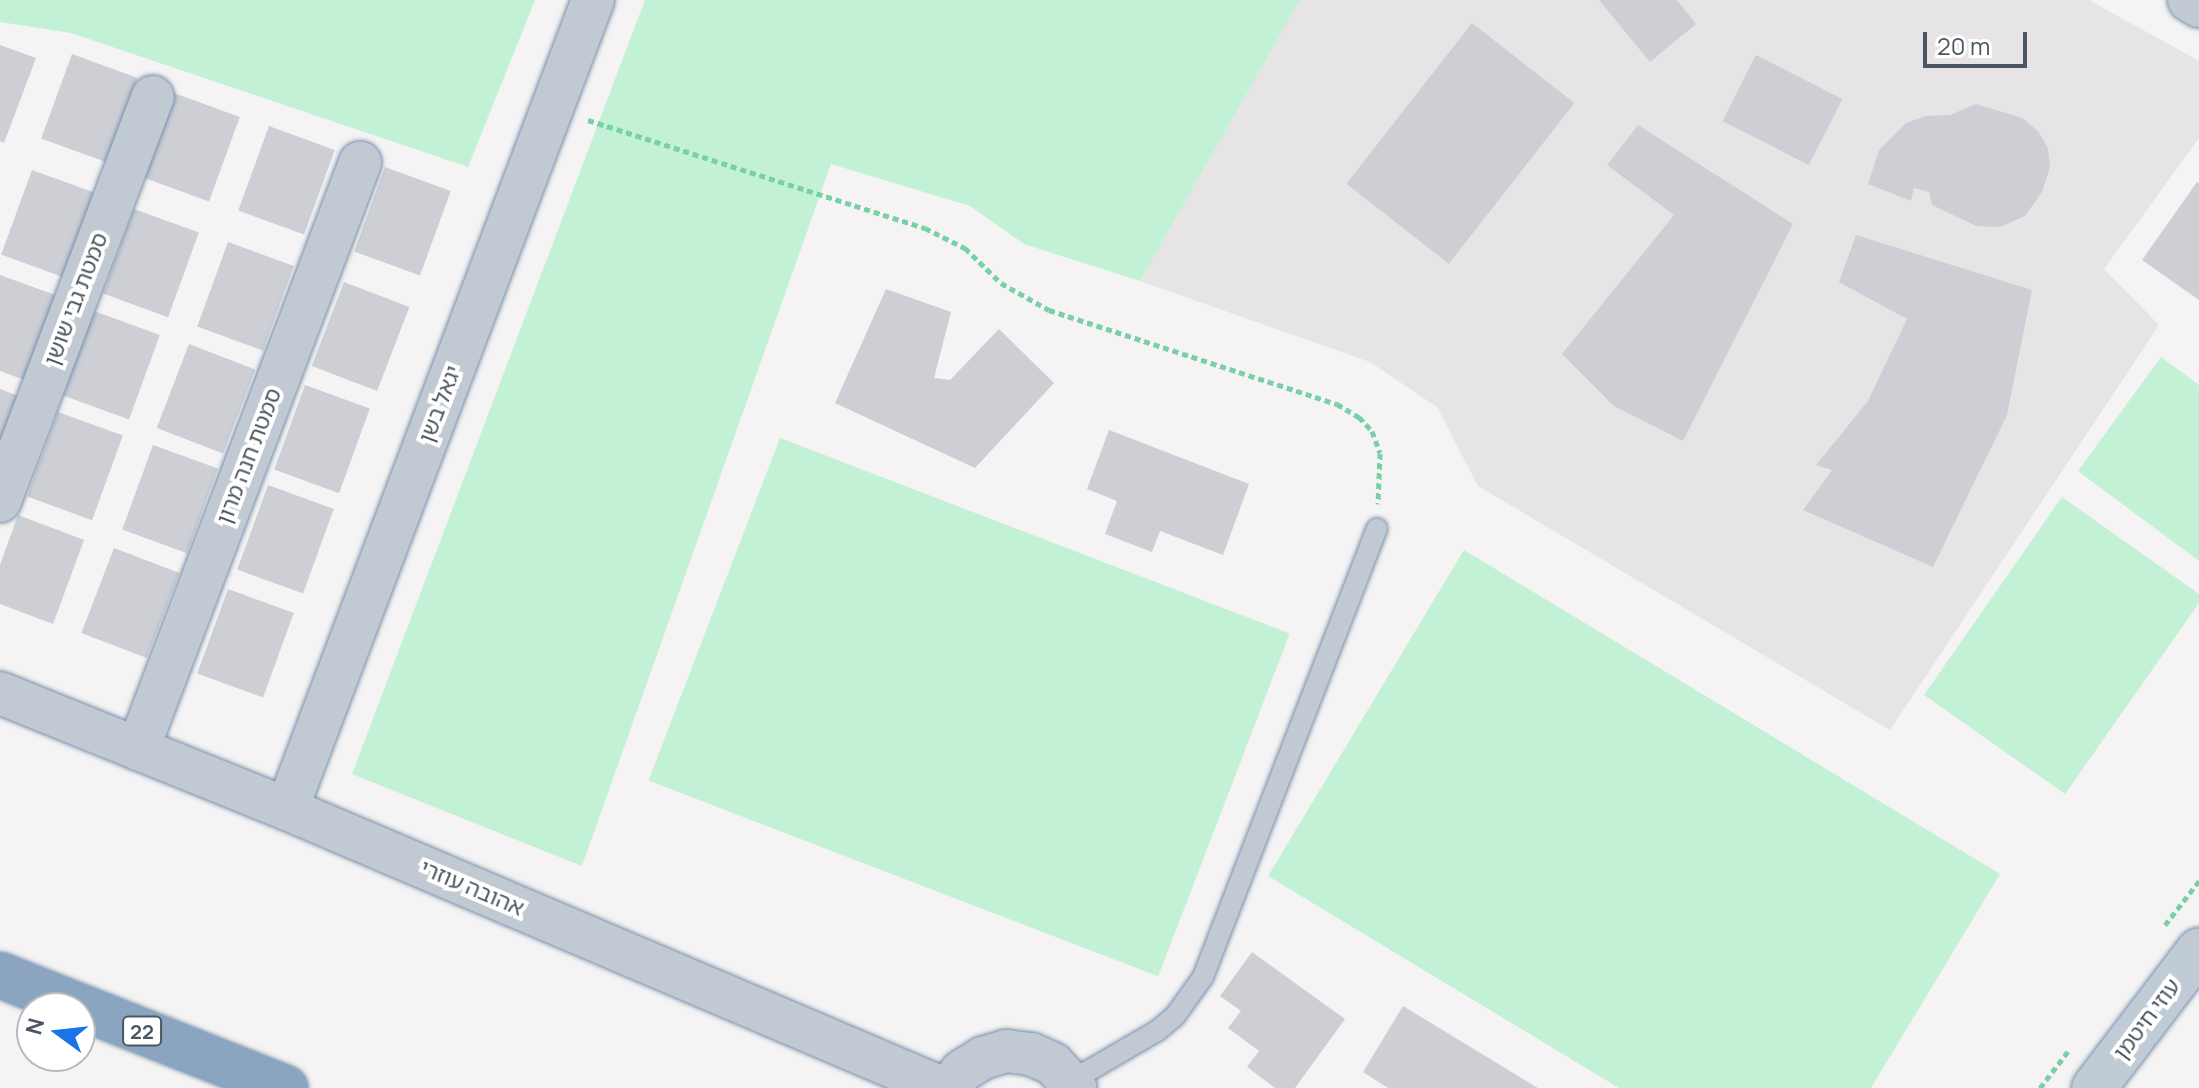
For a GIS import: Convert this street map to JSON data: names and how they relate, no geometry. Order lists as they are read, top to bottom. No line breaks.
{"streets":{"highway":["22"],"main road":["עוזי חיטמן"],"street":["סמטת גבי שושן","יגאל בשן","סמטת חנה מרון","אהובה עוזרי"]},"crossings":[["יגאל בשן","אהובה עוזרי"],["סמטת חנה מרון","אהובה עוזרי"]],"scale_bar":"20 m","north":"left"}
